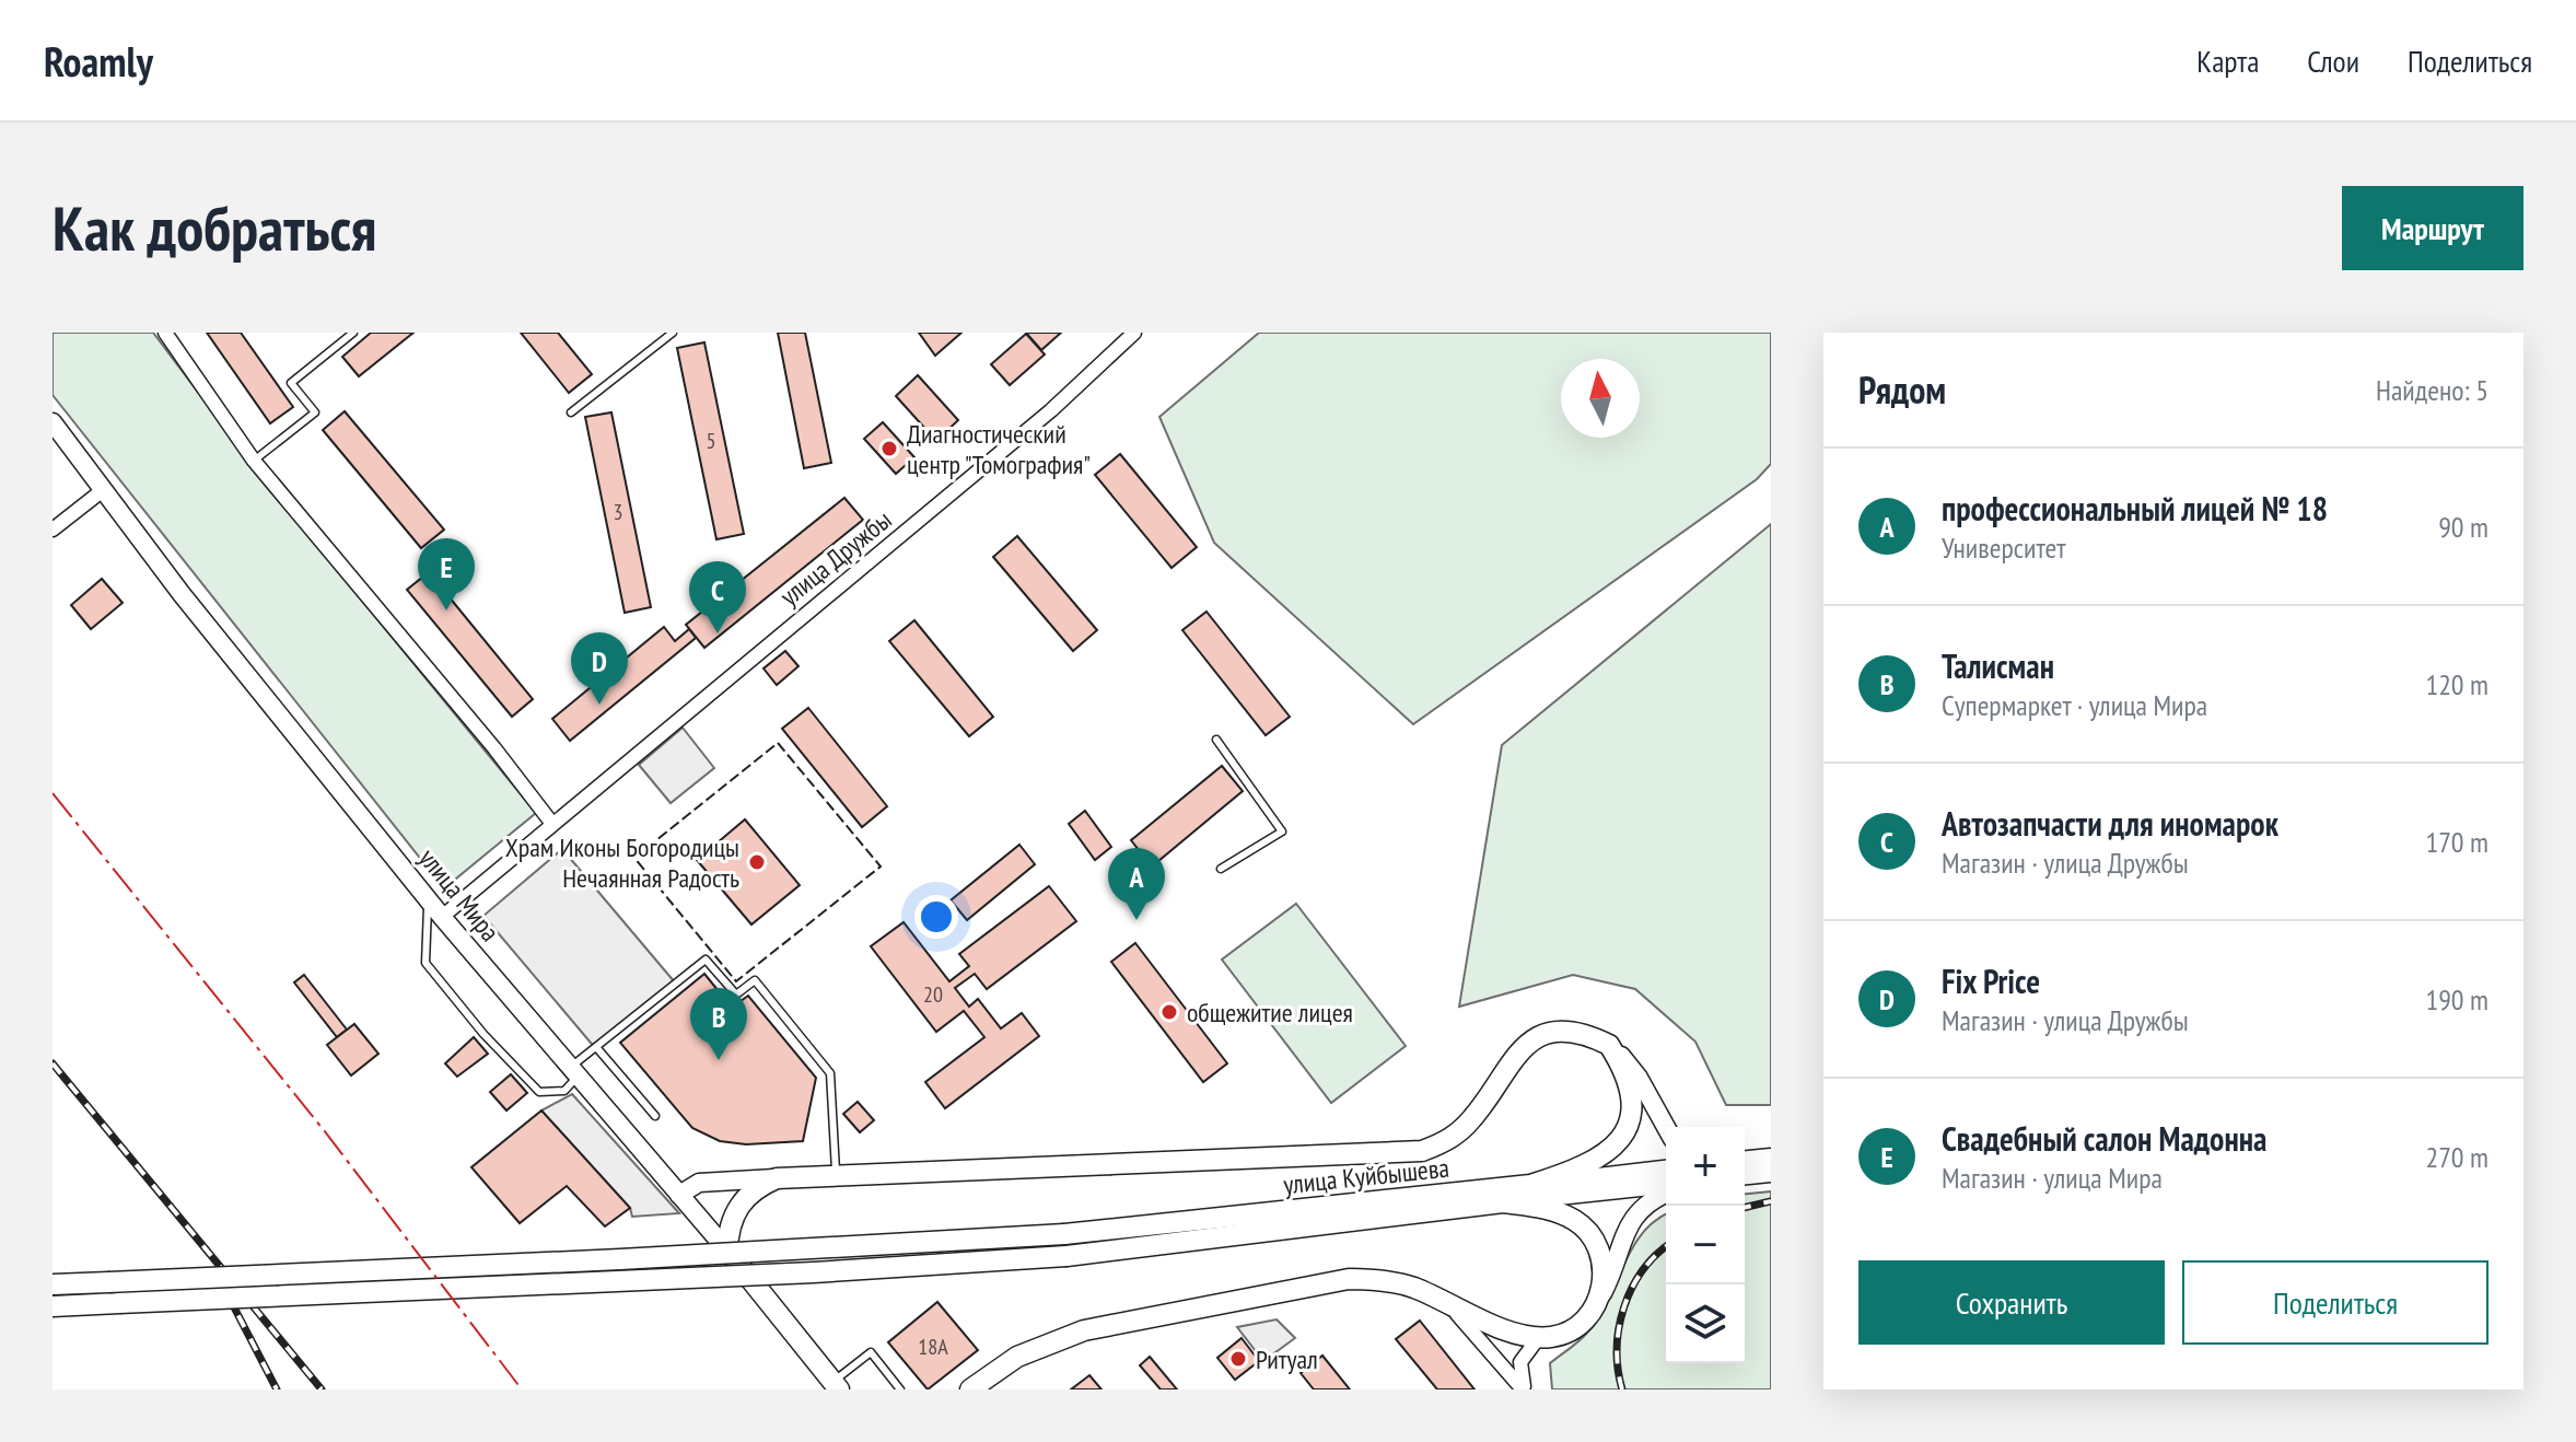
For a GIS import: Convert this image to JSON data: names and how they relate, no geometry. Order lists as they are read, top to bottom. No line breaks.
{"streets":{"main road":["улица Мира","улица Куйбышева"],"street":["улица Дружбы"]},"crossings":[["улица Дружбы","улица Мира"]],"places":["Диагностический центр \"Томография\"","Храм Иконы Богородицы Нечаянная Радость","общежитие лицея","Ритуал"],"house_numbers":["5","3","20","18А"],"north":"top","page":{"header":"Roamly","nav":["Карта","Слои","Поделиться"],"buttons":["Маршрут",["Сохранить","Поделиться"]],"title":"Как добраться","heading":["Рядом","Найдено: 5"],"list":[{"mark":"A","name":"профессиональный лицей № 18","note":"Университет","value":"90 m"},{"mark":"B","name":"Талисман","note":"Супермаркет · улица Мира","value":"120 m"},{"mark":"C","name":"Автозапчасти для иномарок","note":"Магазин · улица Дружбы","value":"170 m"},{"mark":"D","name":"Fix Price","note":"Магазин · улица Дружбы","value":"190 m"},{"mark":"E","name":"Свадебный салон Мадонна","note":"Магазин · улица Мира","value":"270 m"}],"pins":["E","C","D","A","B"],"map_buttons":["+","−"]}}
